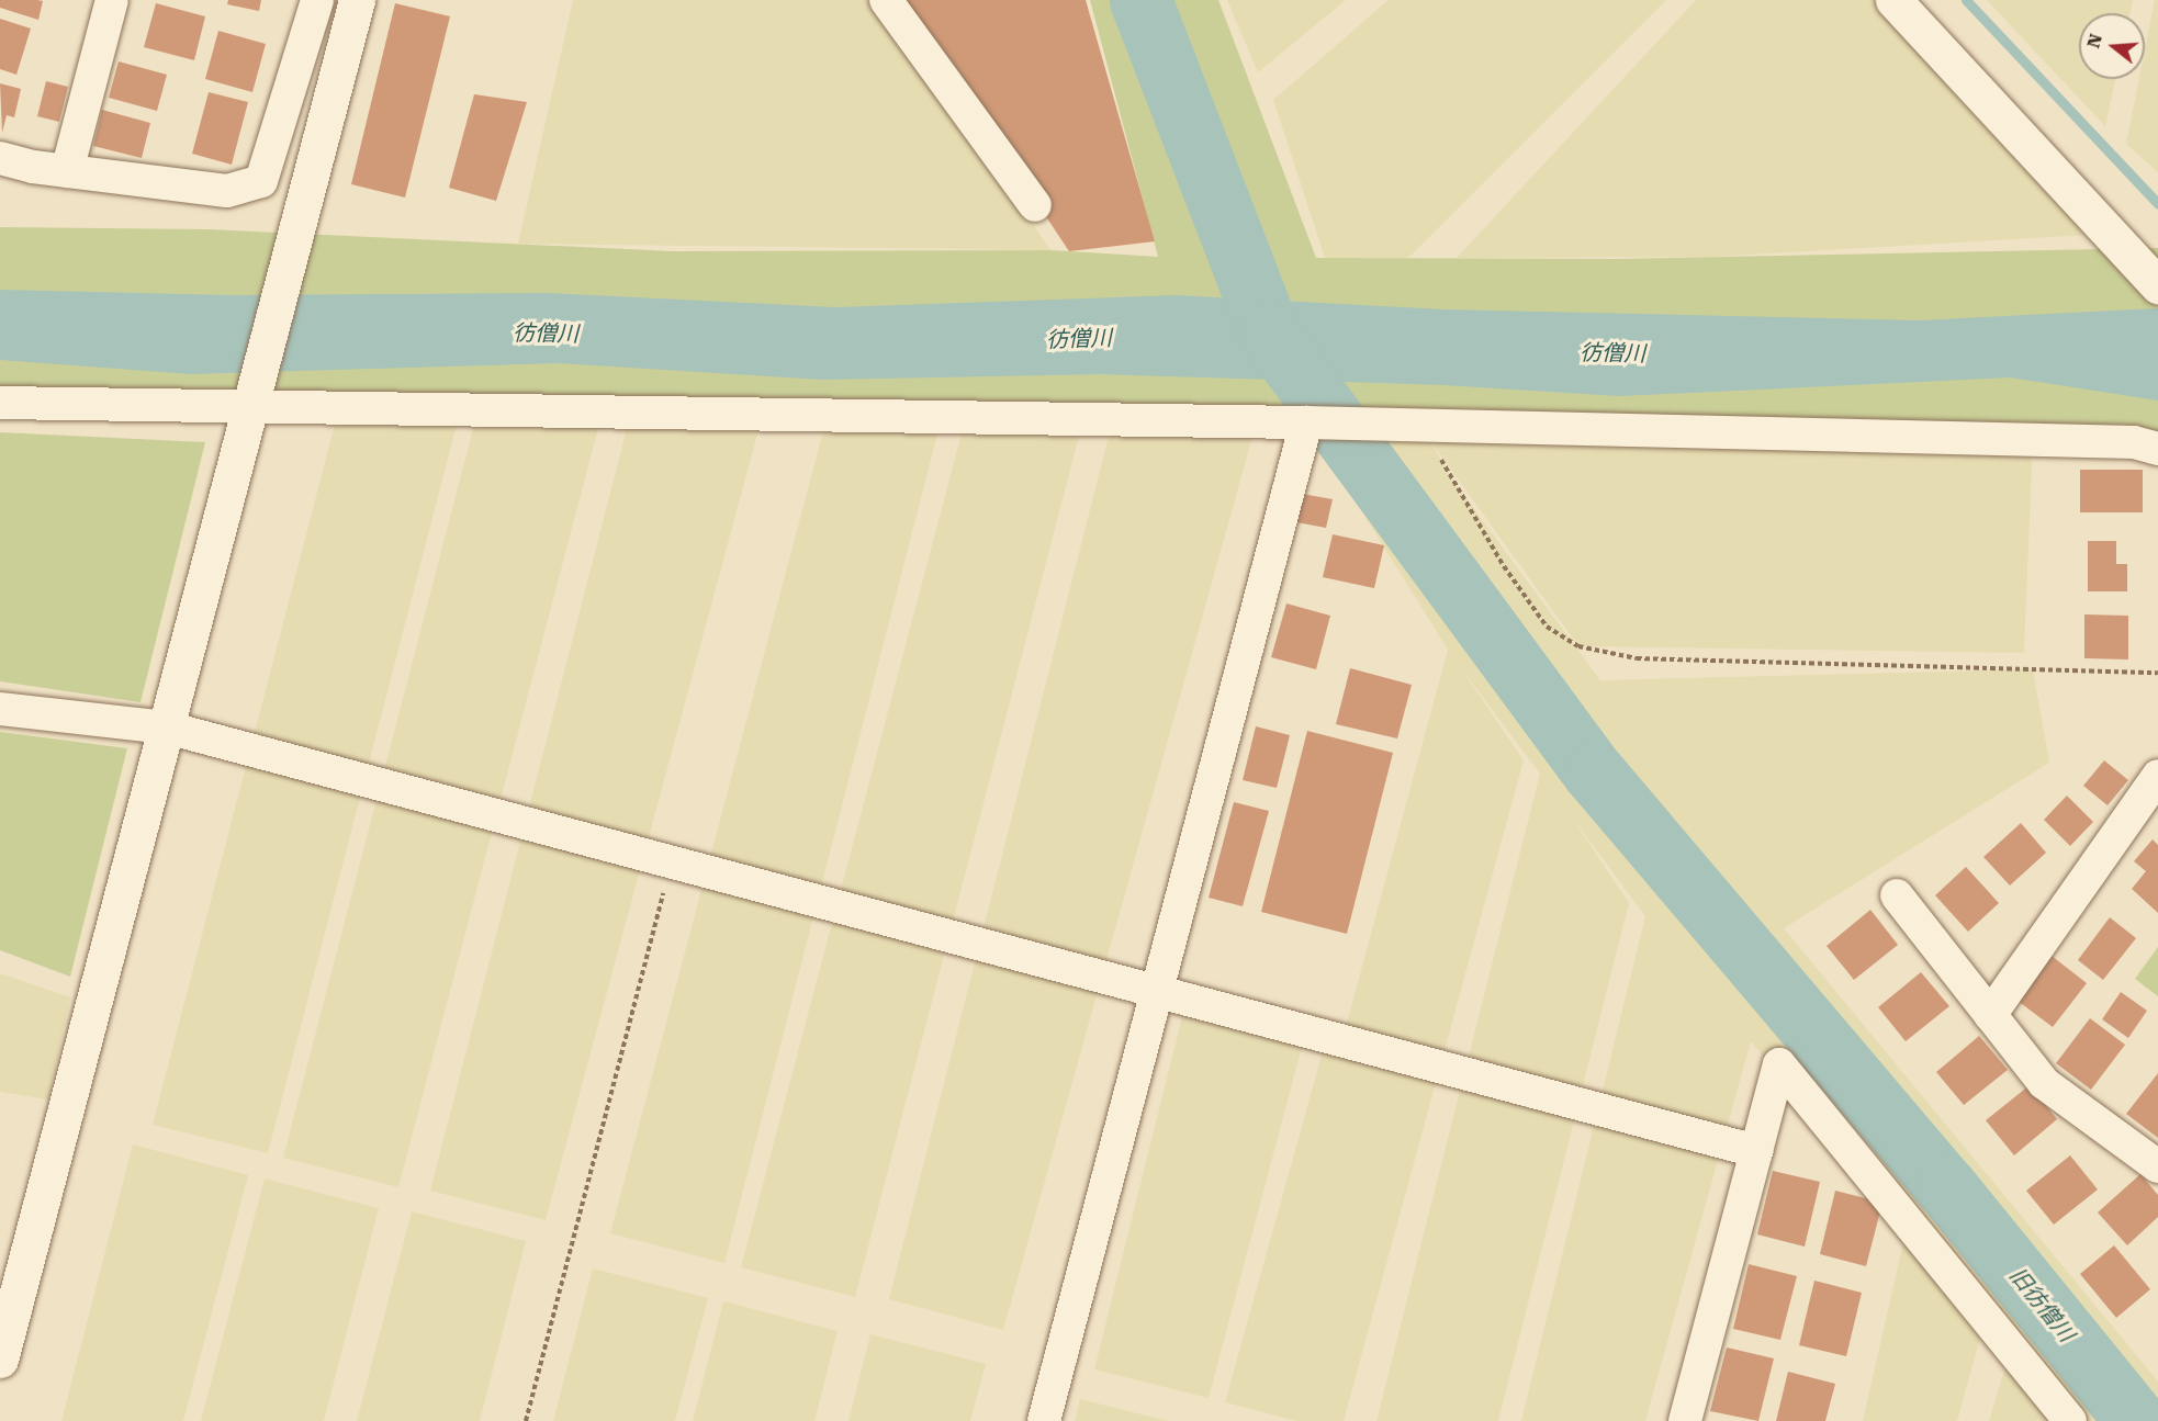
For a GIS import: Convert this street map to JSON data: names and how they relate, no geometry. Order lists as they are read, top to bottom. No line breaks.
{"water":["彷僧川","旧彷僧川"],"north":"left"}
